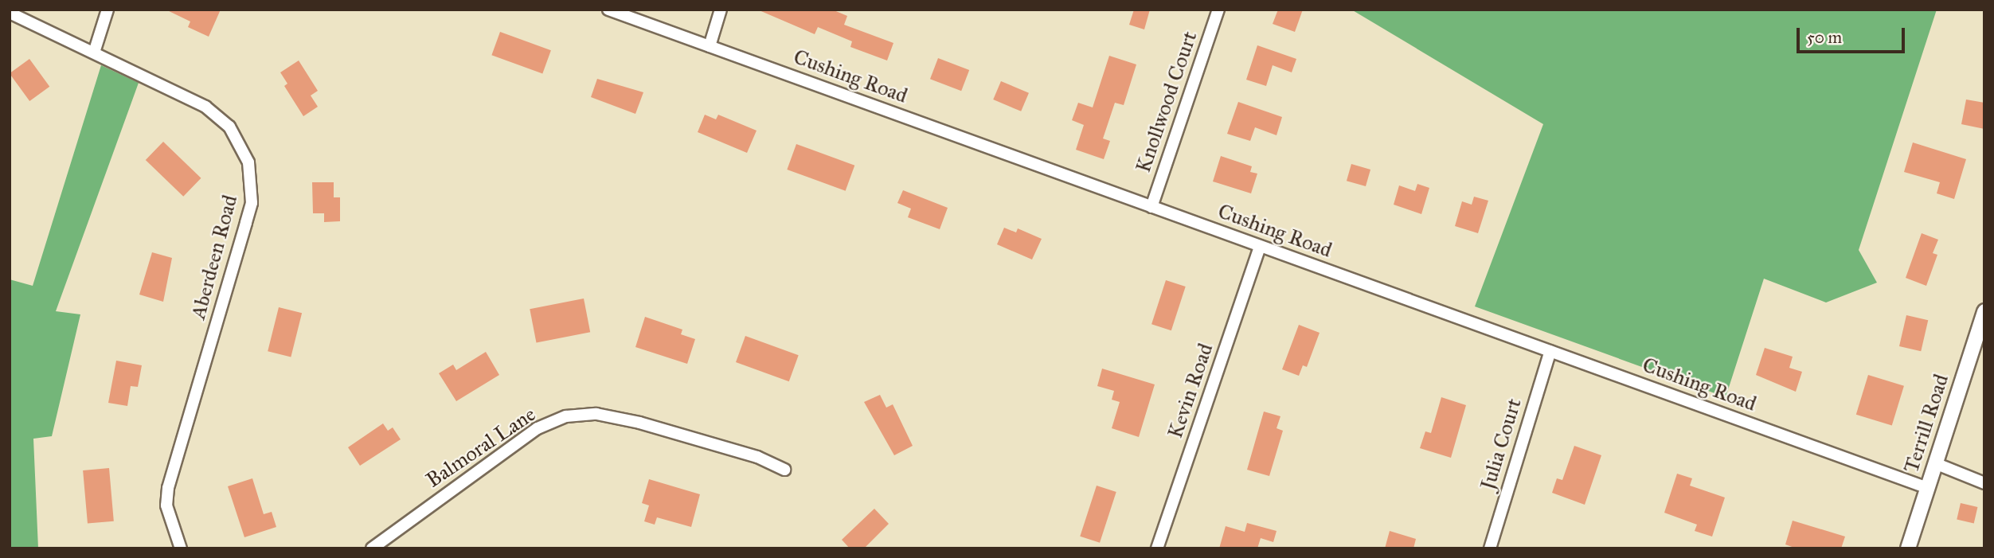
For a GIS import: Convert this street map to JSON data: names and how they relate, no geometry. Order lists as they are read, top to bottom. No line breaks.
{"streets":{"street":["Cushing Road","Knollwood Court","Aberdeen Road","Kevin Road","Terrill Road","Julia Court","Balmoral Lane"]},"crossings":[["Cushing Road","Knollwood Court"],["Cushing Road","Kevin Road"],["Cushing Road","Terrill Road"],["Cushing Road","Julia Court"]],"scale_bar":"50 m"}
